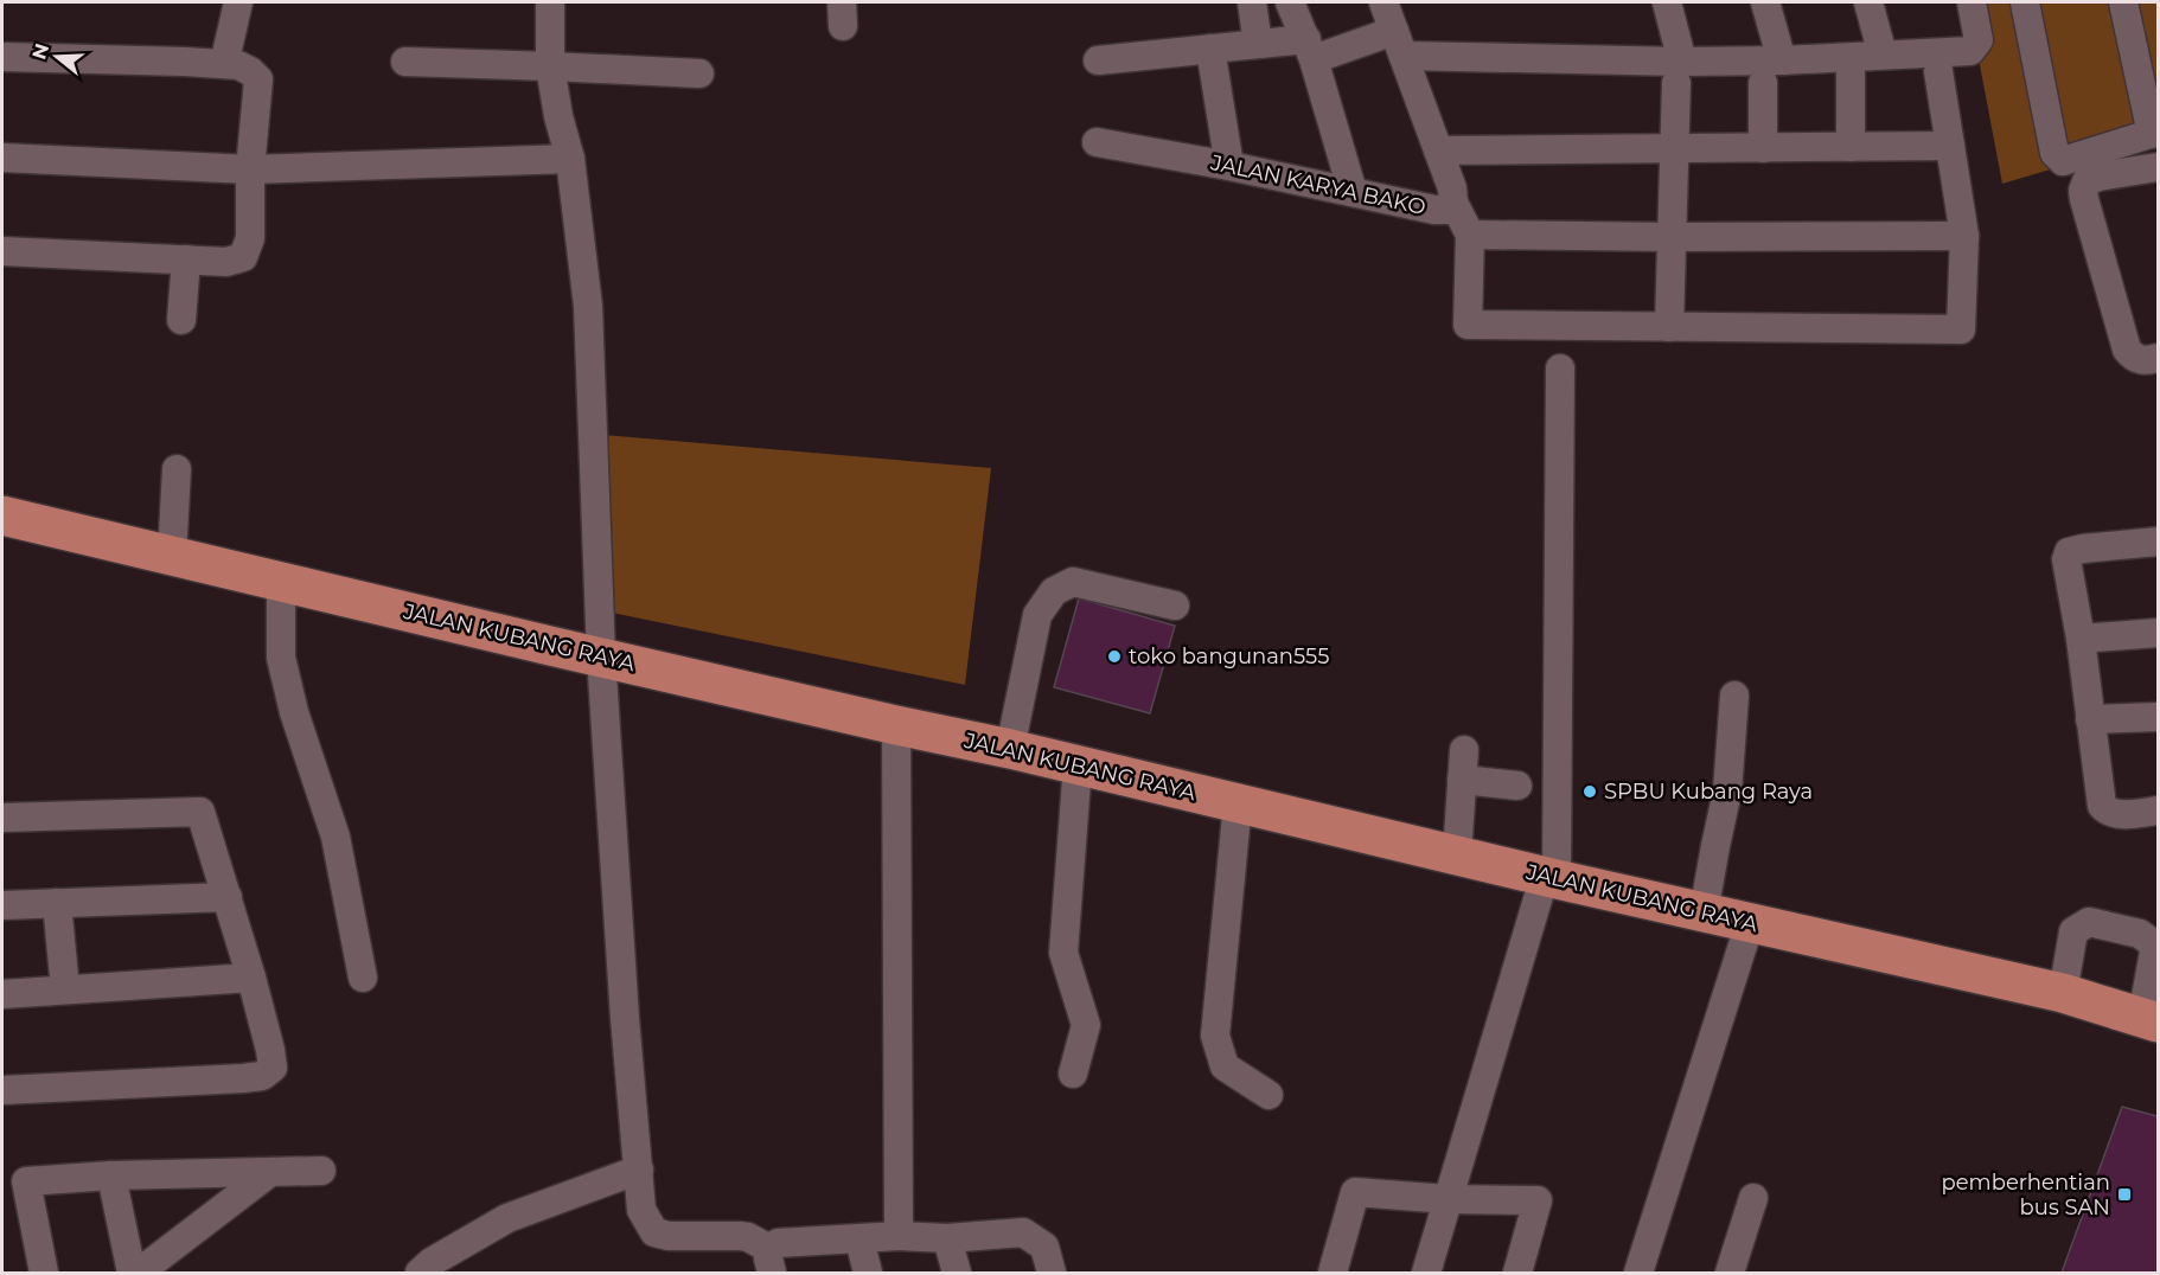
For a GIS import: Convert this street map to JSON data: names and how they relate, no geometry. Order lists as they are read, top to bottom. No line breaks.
{"streets":{"highway":["JALAN KUBANG RAYA"],"street":["JALAN KARYA BAKO"]},"places":{"other":["toko bangunan555","SPBU Kubang Raya"],"transit":["pemberhentian bus SAN"]},"north":"left"}
